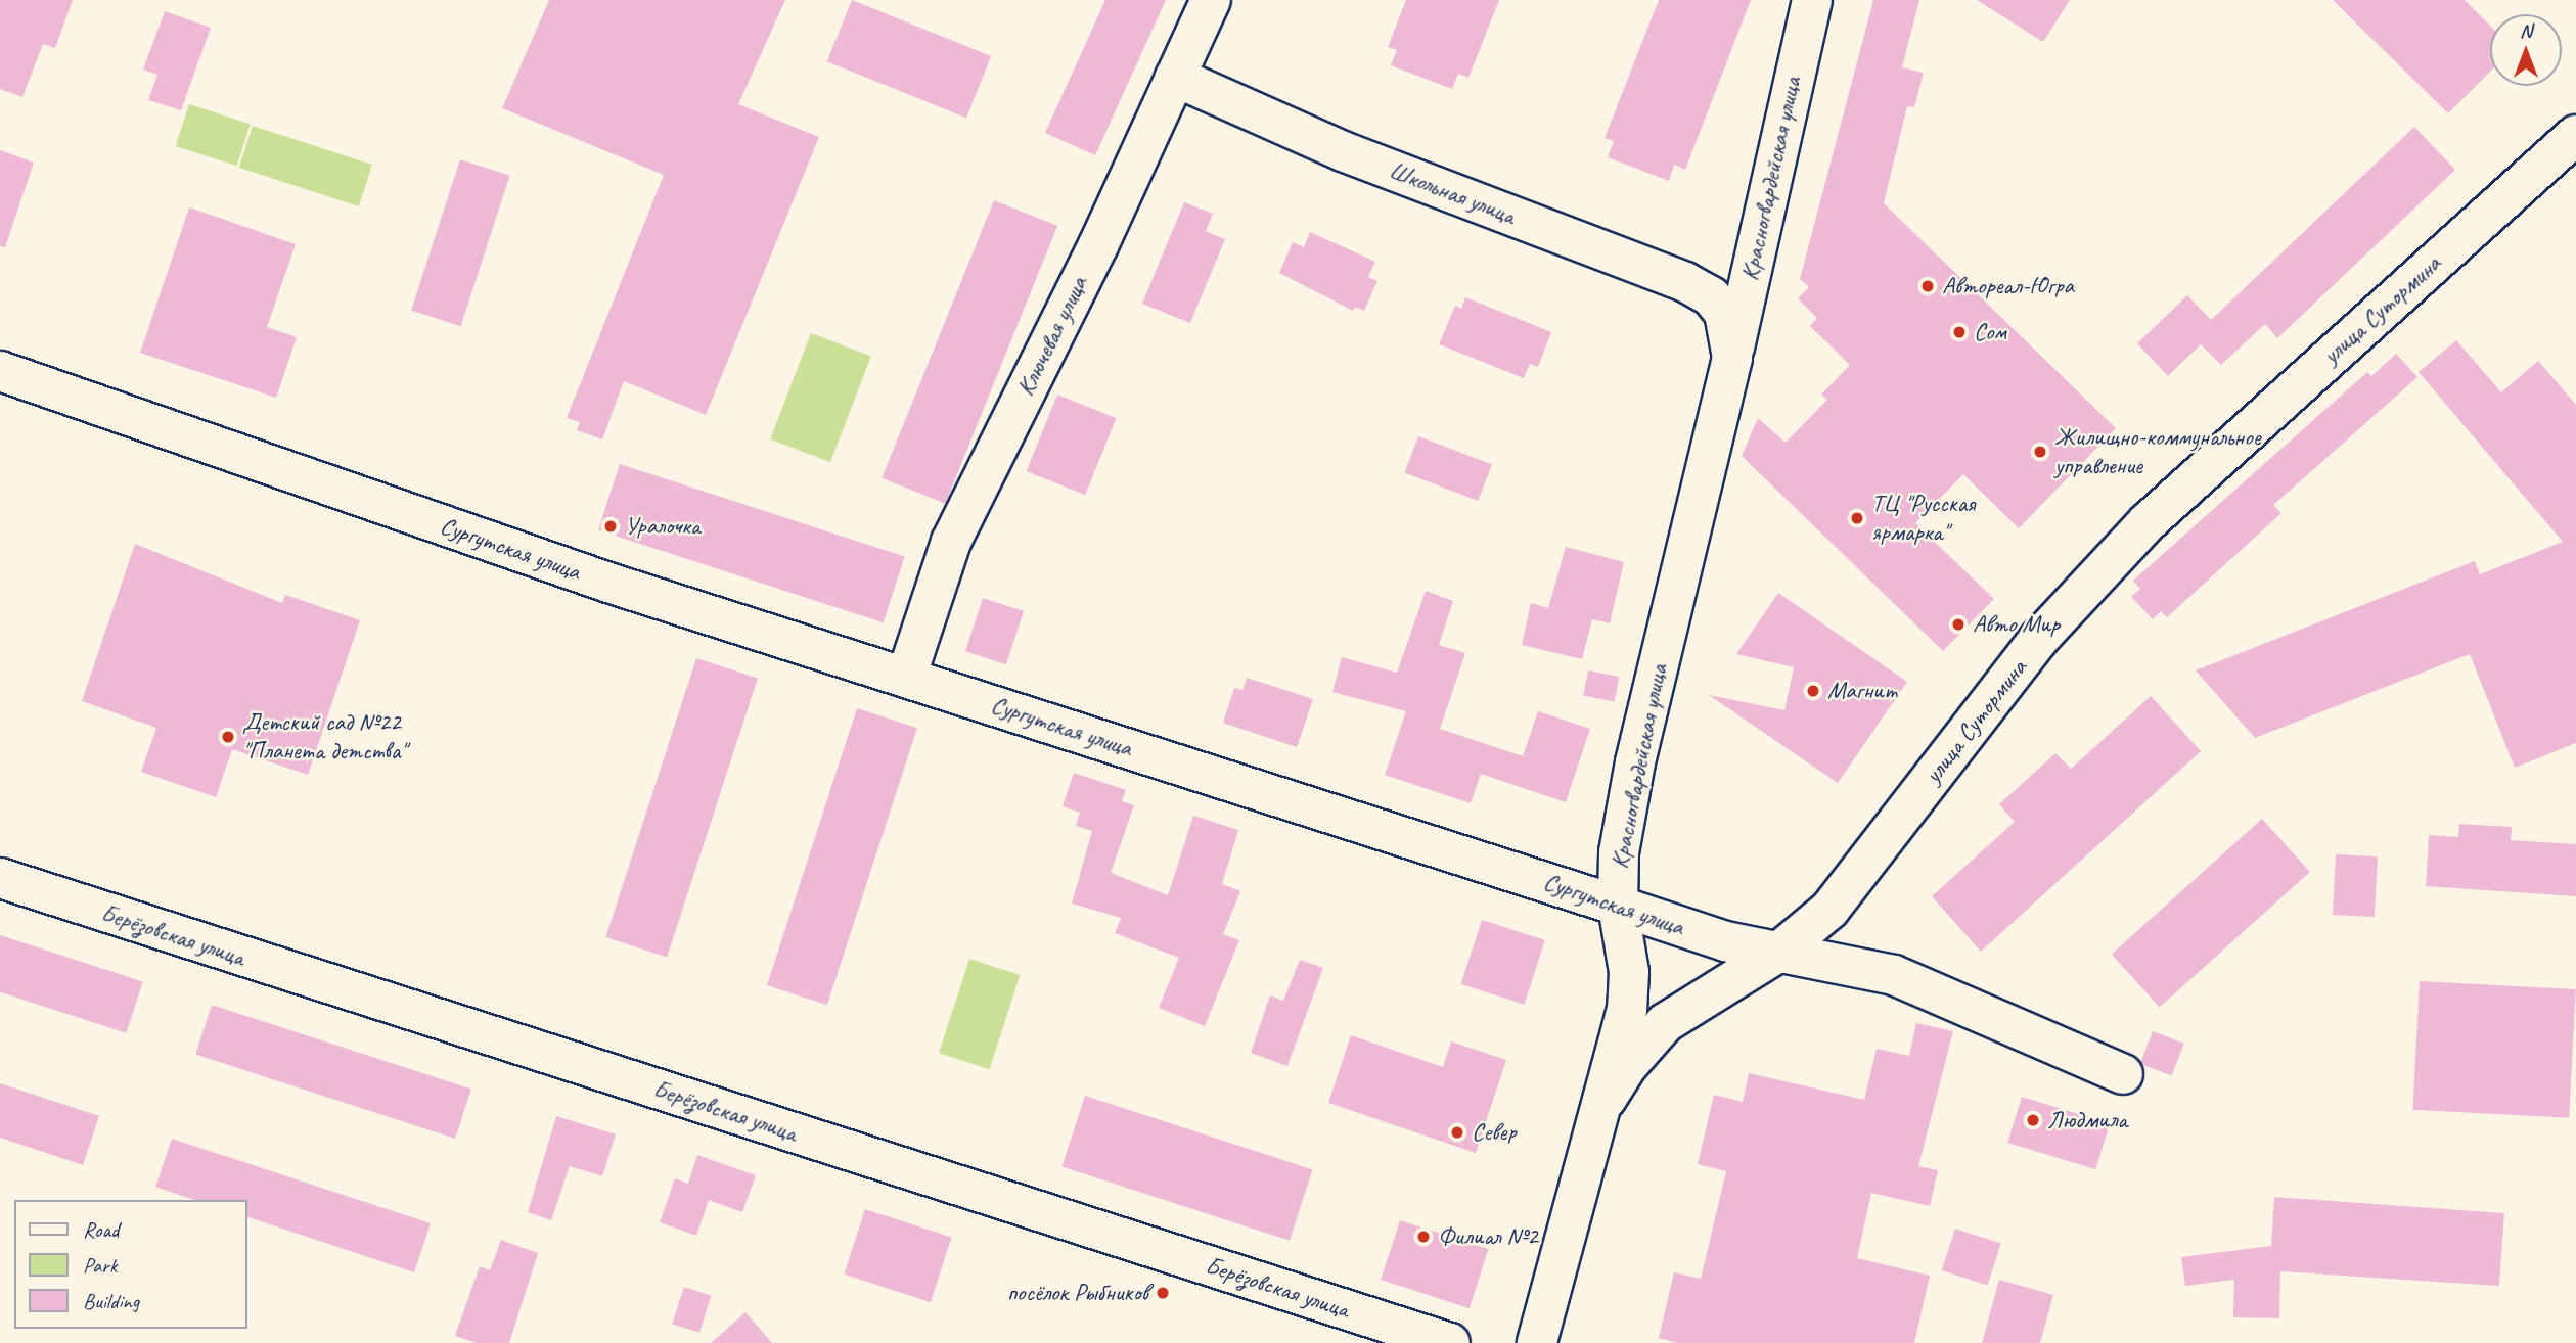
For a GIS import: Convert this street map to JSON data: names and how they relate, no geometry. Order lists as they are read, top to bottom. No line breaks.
{"streets":{"street":["Красногвардейская улица","Школьная улица","улица Сутормина","Ключевая улица","Сургутская улица","Берёзовская улица"]},"crossings":[["Красногвардейская улица","Школьная улица"],["Красногвардейская улица","улица Сутормина"],["Красногвардейская улица","Сургутская улица"],["Школьная улица","Ключевая улица"],["улица Сутормина","Сургутская улица"],["Ключевая улица","Сургутская улица"]],"places":["Автореал-Югра","Сом","Жилищно-коммунальное управление","ТЦ \"Русская ярмарка\"","Уралочка","Авто Мир","Магнит","Детский сад №22 \"Планета детства\"","Людмила","Север","Филиал №2","посёлок Рыбников"],"legend":["Road","Park","Building"],"north":"top"}
